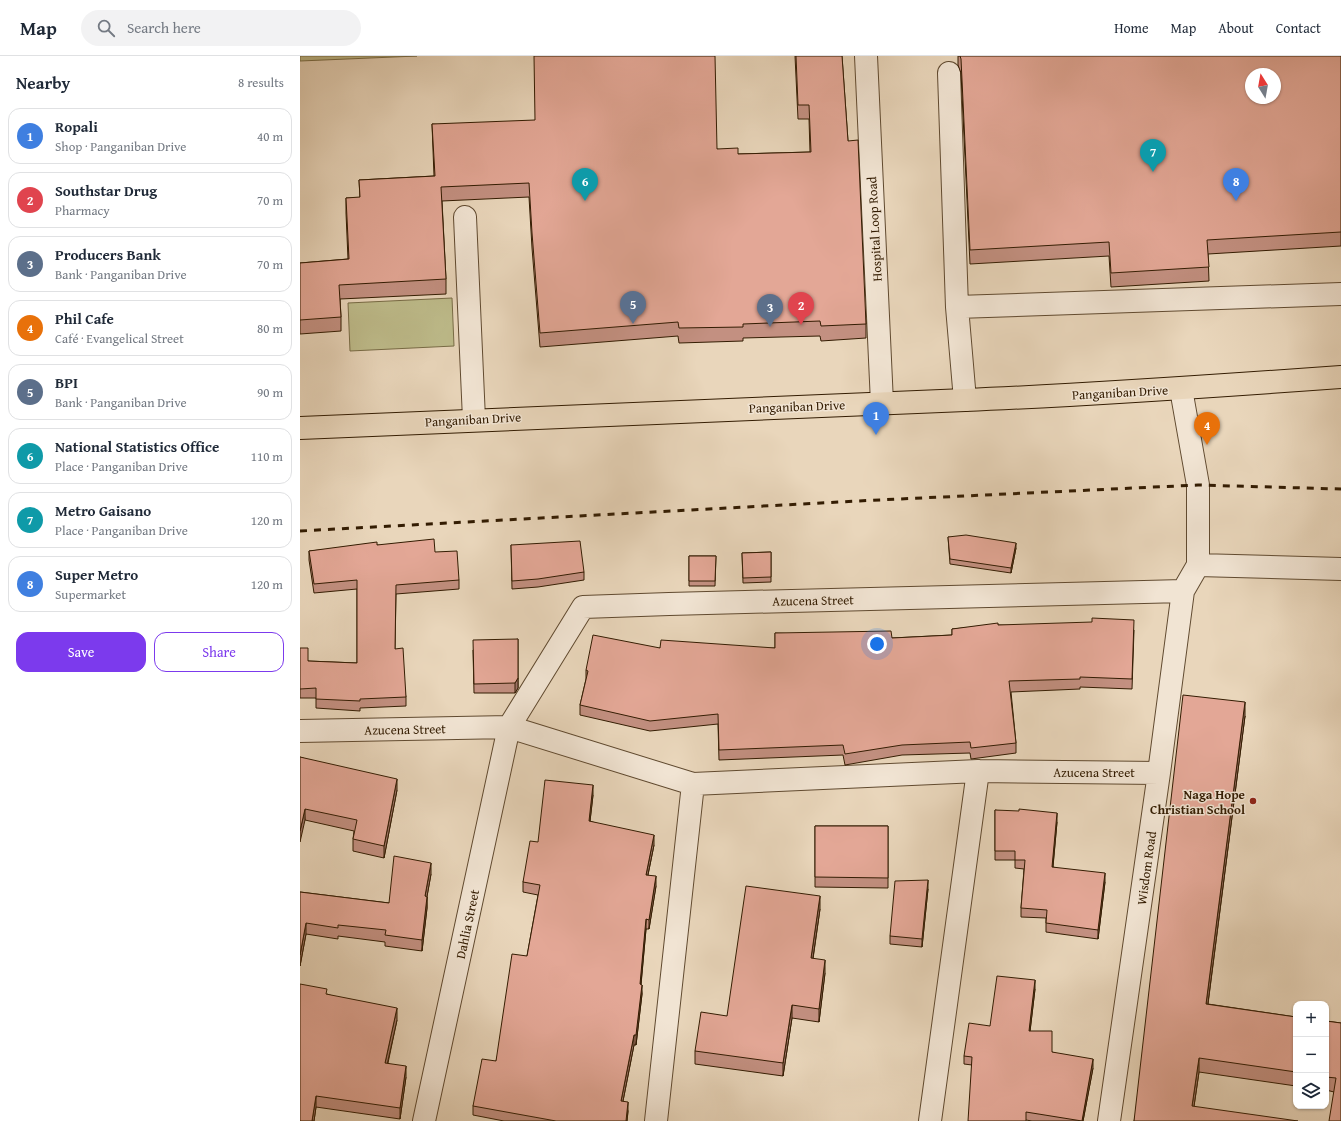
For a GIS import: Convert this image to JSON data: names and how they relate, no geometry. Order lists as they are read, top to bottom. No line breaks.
{"streets":{"main road":["Panganiban Drive"],"street":["Hospital Loop Road","Azucena Street","Wisdom Road","Dahlia Street"]},"crossings":[["Hospital Loop Road","Panganiban Drive"],["Azucena Street","Wisdom Road"],["Azucena Street","Dahlia Street"]],"places":["Naga Hope Christian School"],"north":"top","page":{"header":"Map","search":"Search here","nav":["Home","Map","About","Contact"],"heading":["Nearby","8 results"],"list":[{"mark":"1","name":"Ropali","note":"Shop · Panganiban Drive","value":"40 m"},{"mark":"2","name":"Southstar Drug","note":"Pharmacy","value":"70 m"},{"mark":"3","name":"Producers Bank","note":"Bank · Panganiban Drive","value":"70 m"},{"mark":"4","name":"Phil Cafe","note":"Café · Evangelical Street","value":"80 m"},{"mark":"5","name":"BPI","note":"Bank · Panganiban Drive","value":"90 m"},{"mark":"6","name":"National Statistics Office","note":"Place · Panganiban Drive","value":"110 m"},{"mark":"7","name":"Metro Gaisano","note":"Place · Panganiban Drive","value":"120 m"},{"mark":"8","name":"Super Metro","note":"Supermarket","value":"120 m"}],"pins":["7","6","8","5","2","3","1","4"],"buttons":["Save","Share"],"map_buttons":["+","−"]}}
